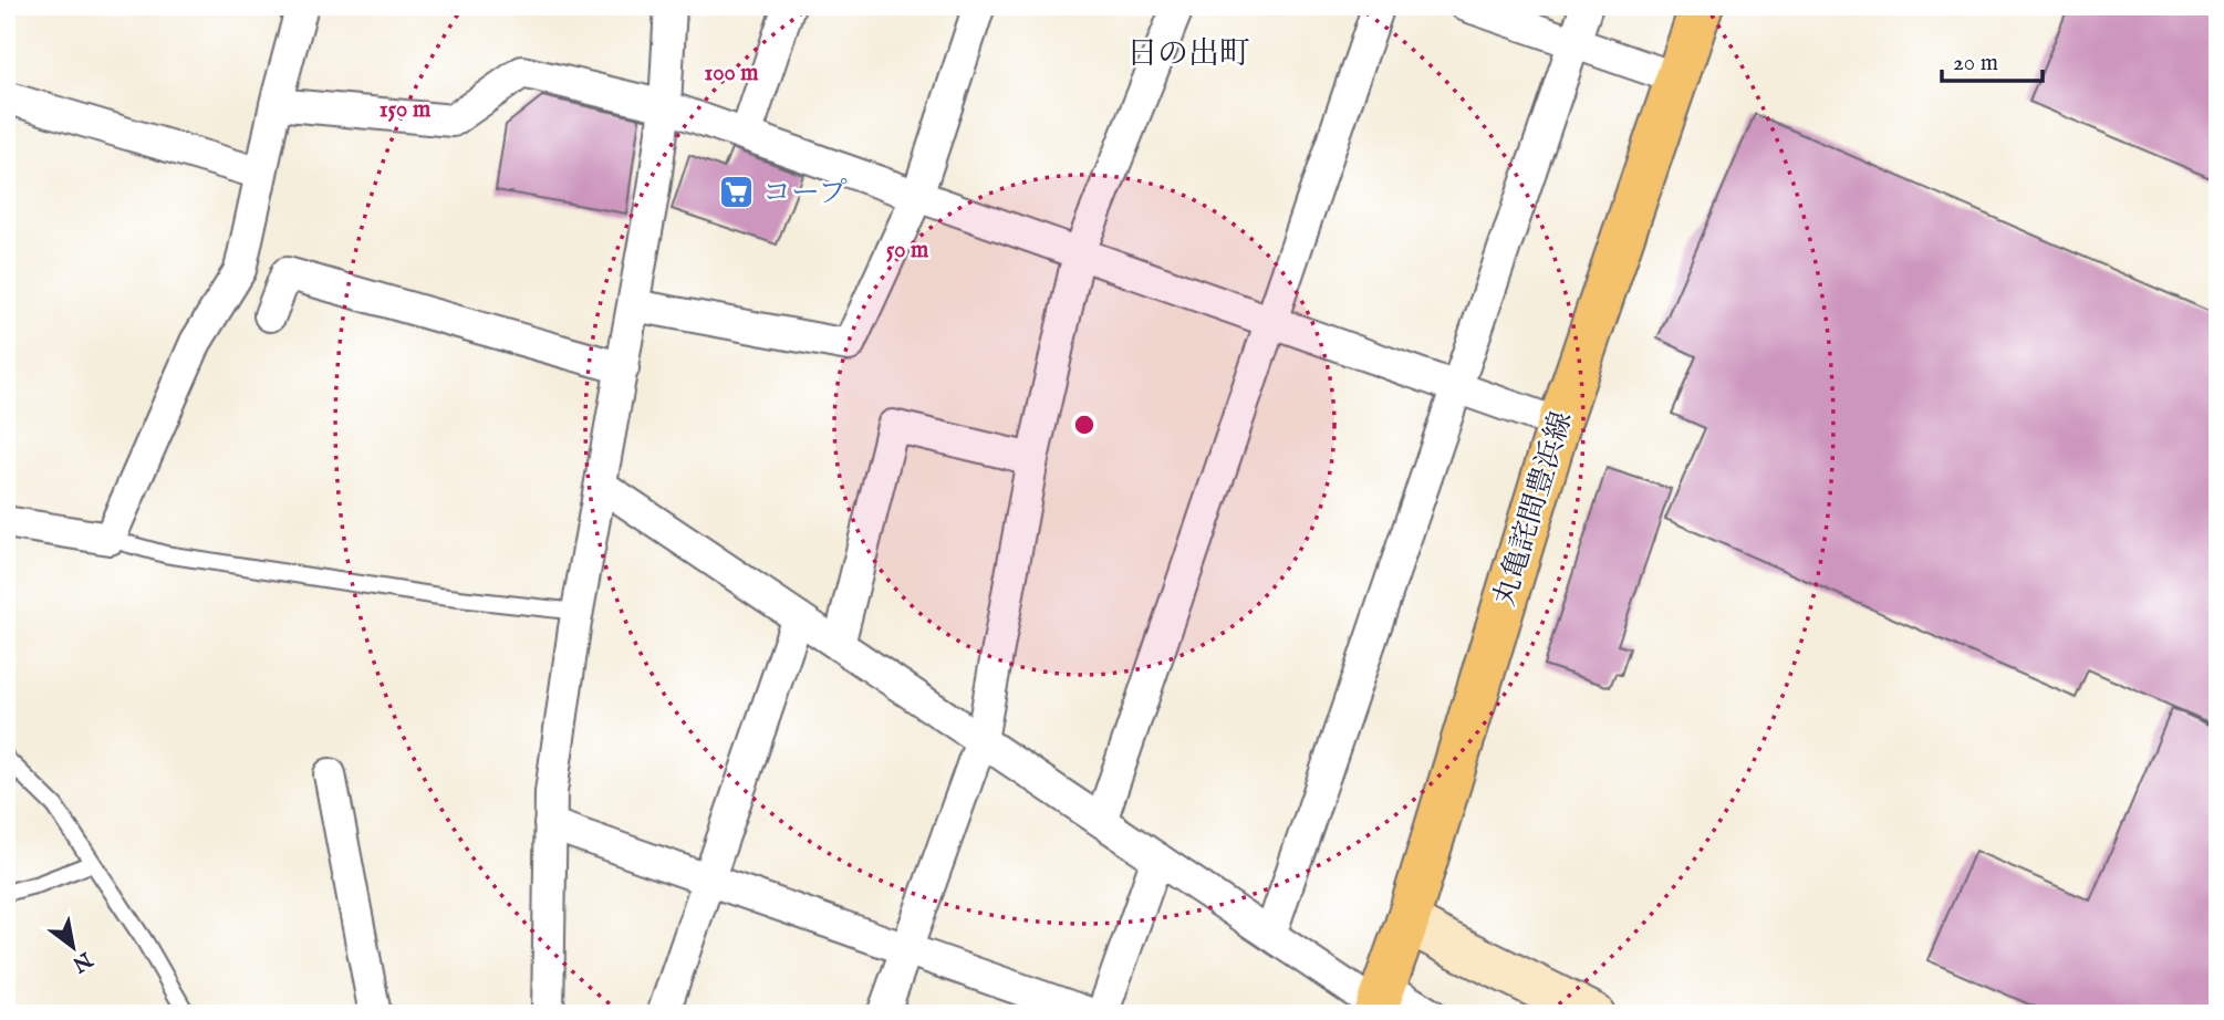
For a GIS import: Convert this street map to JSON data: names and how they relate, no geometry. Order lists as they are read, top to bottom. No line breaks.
{"streets":{"main road":["丸亀詫間豊浜線"]},"districts":["日の出町"],"places":{"supermarket":["コープ"]},"scale_bar":"20 m","north":"bottom right","rings":["100 m","150 m","50 m"]}
